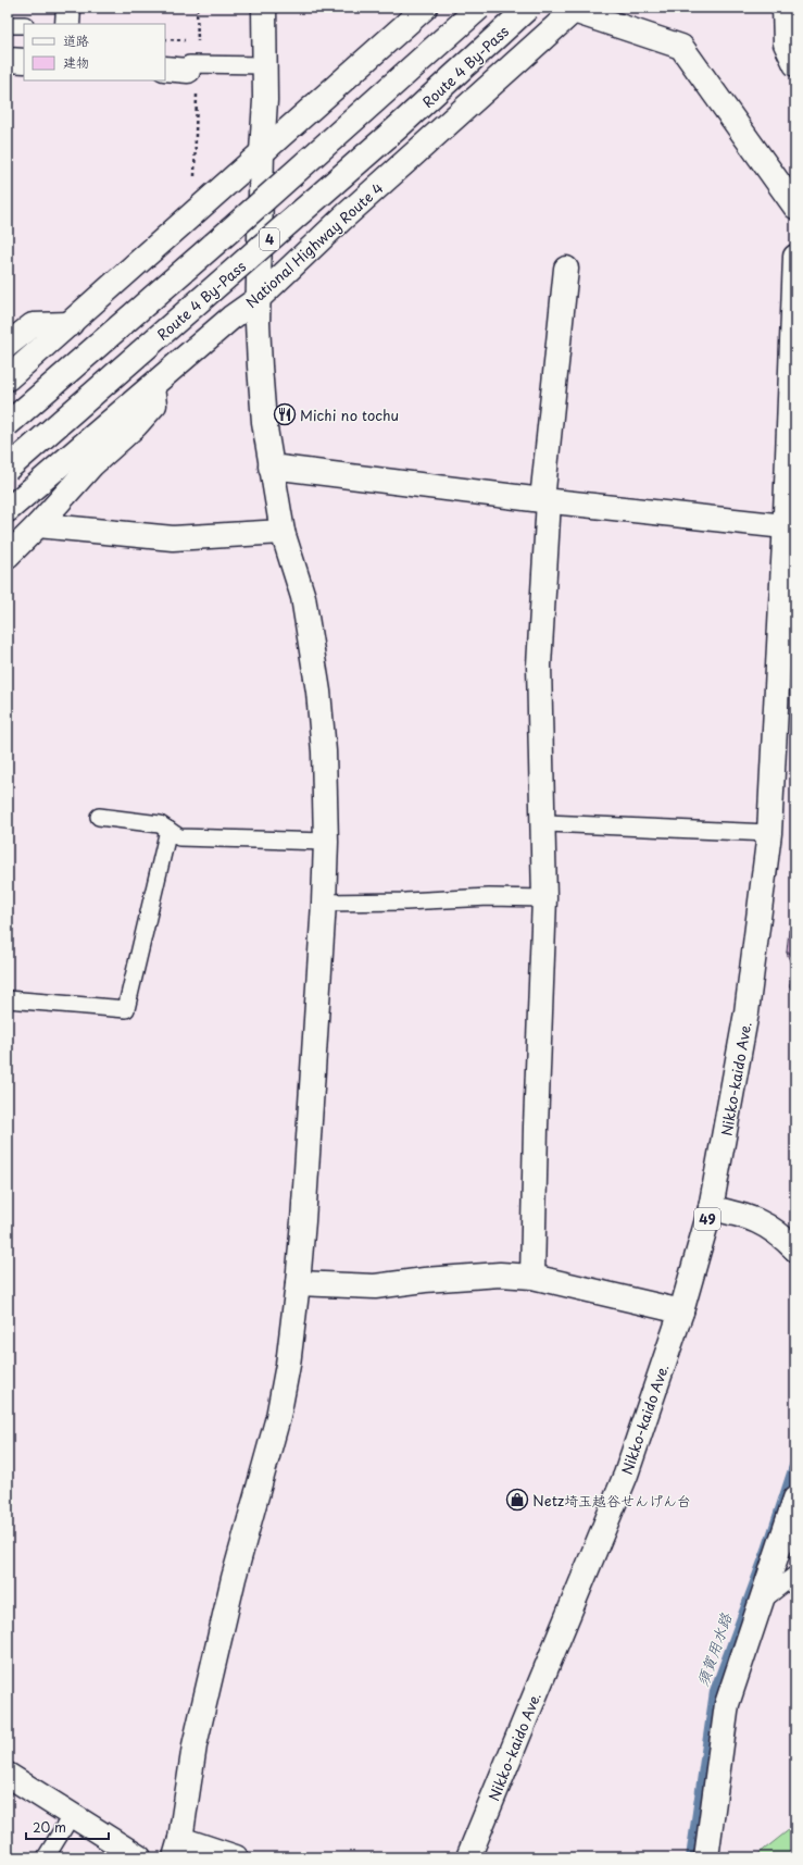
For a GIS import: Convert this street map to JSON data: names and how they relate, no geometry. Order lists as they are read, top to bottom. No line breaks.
{"streets":{"main road":["Route 4 By-Pass","4","National Highway Route 4","Nikko-kaido Ave.","49"]},"water":["須賀用水路"],"places":{"restaurant":["Michi no tochu"],"shop":["Netz埼玉越谷せんげん台"]},"legend":["道路","建物"],"scale_bar":"20 m"}
